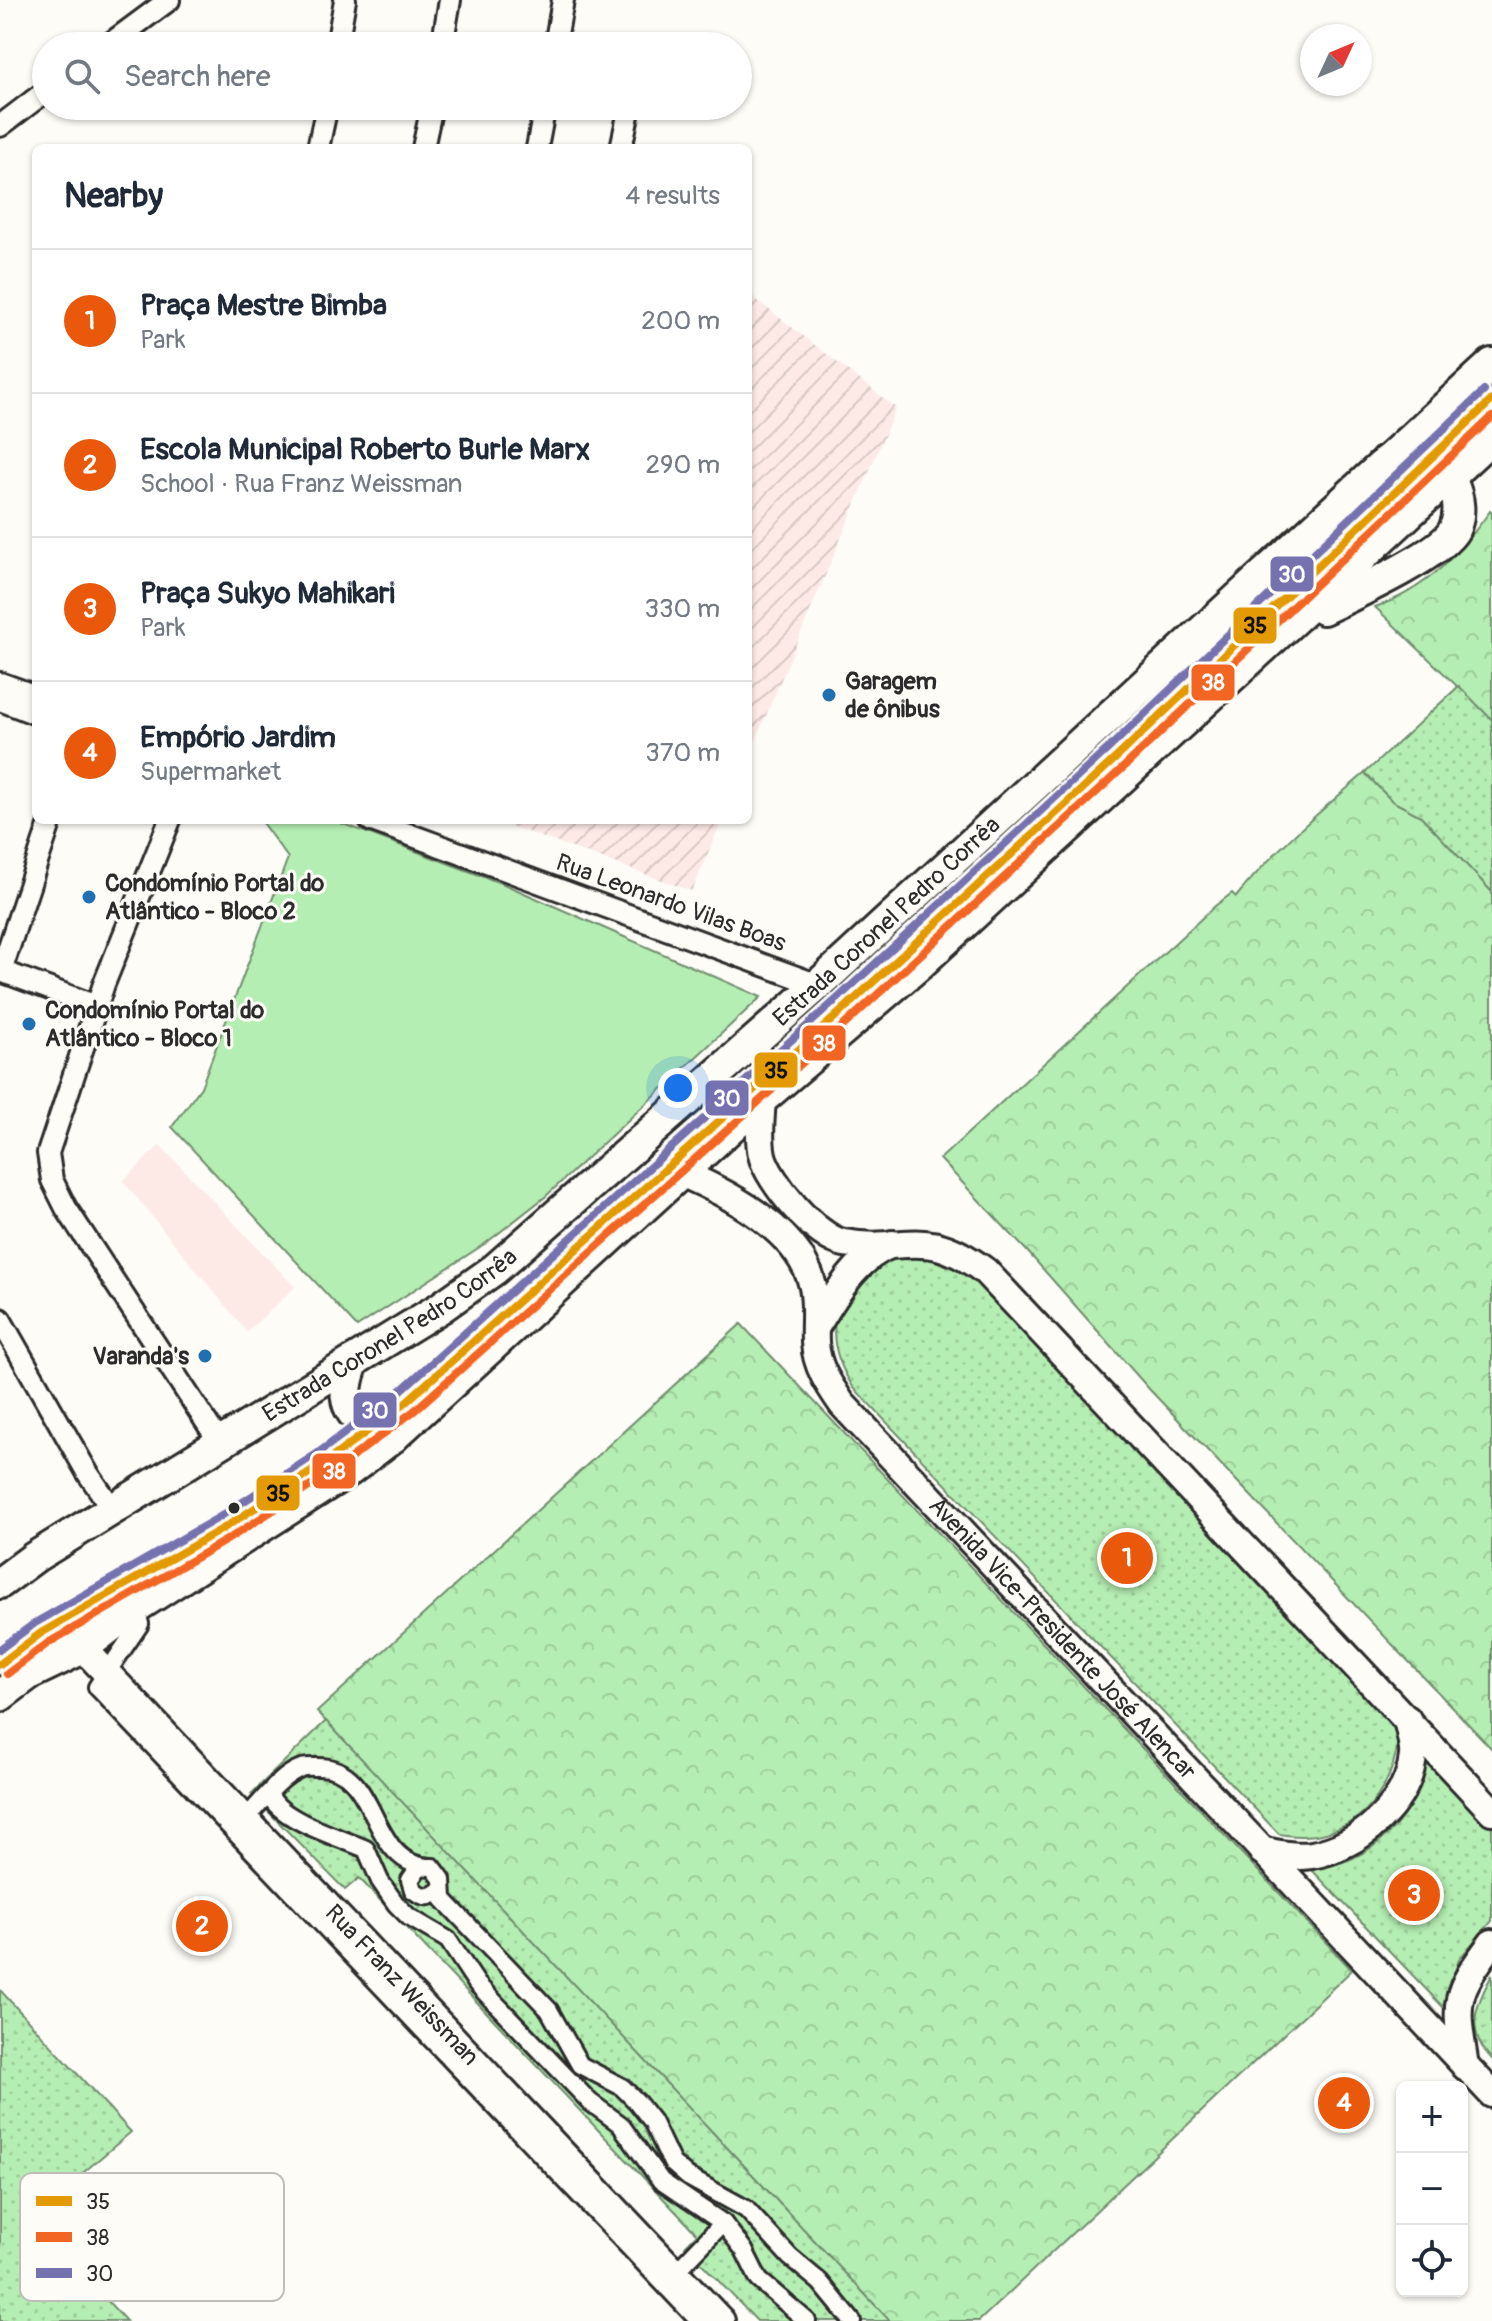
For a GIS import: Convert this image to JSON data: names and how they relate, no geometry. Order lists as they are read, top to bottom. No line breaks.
{"streets":{"main road":["Estrada Coronel Pedro Corrêa"],"street":["Rua Leonardo Vilas Boas","Avenida Vice-Presidente José Alencar","Rua Franz Weissman"]},"crossings":[["Rua Leonardo Vilas Boas","Estrada Coronel Pedro Corrêa"],["Estrada Coronel Pedro Corrêa","Avenida Vice-Presidente José Alencar"],["Estrada Coronel Pedro Corrêa","Rua Franz Weissman"]],"places":["Garagem de ônibus","Condomínio Portal do Atlântico - Bloco 2","Condomínio Portal do Atlântico - Bloco 1","Varanda's"],"lines":["transit line 30","transit line 35","transit line 38"],"legend":["35","38","30"],"north":"top right","page":{"search":"Search here","heading":["Nearby","4 results"],"list":[{"mark":"1","name":"Praça Mestre Bimba","note":"Park","value":"200 m"},{"mark":"2","name":"Escola Municipal Roberto Burle Marx","note":"School · Rua Franz Weissman","value":"290 m"},{"mark":"3","name":"Praça Sukyo Mahikari","note":"Park","value":"330 m"},{"mark":"4","name":"Empório Jardim","note":"Supermarket","value":"370 m"}],"pins":["1","3","2","4"],"map_buttons":["+","−"]}}
